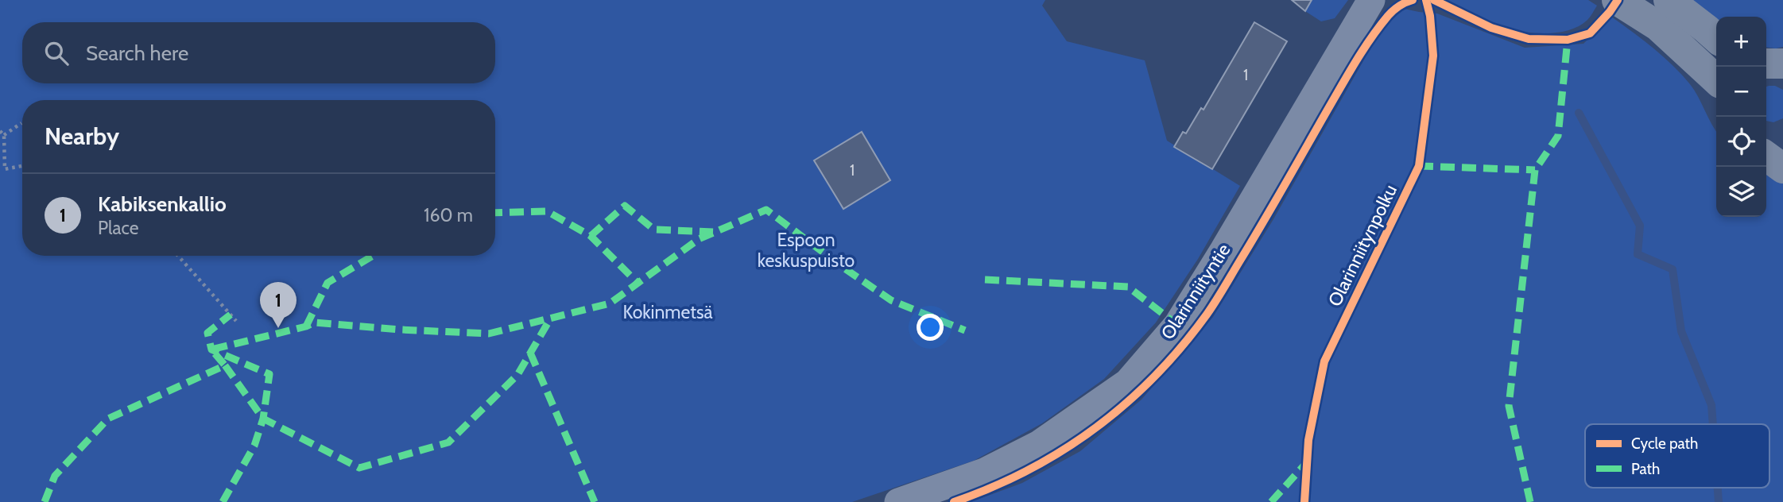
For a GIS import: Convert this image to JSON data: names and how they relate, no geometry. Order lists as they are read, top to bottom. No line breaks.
{"streets":{"street":["Olarinniityntie"],"cycle path":["Olarinniitynpolku"]},"parks":["Espoon keskuspuisto","Kokinmetsä"],"house_numbers":["1","1"],"legend":["Cycle path","Path"],"page":{"map_buttons":["+","−"],"search":"Search here","heading":"Nearby","list":[{"mark":"1","name":"Kabiksenkallio","note":"Place","value":"160 m"}],"pins":"1"}}
